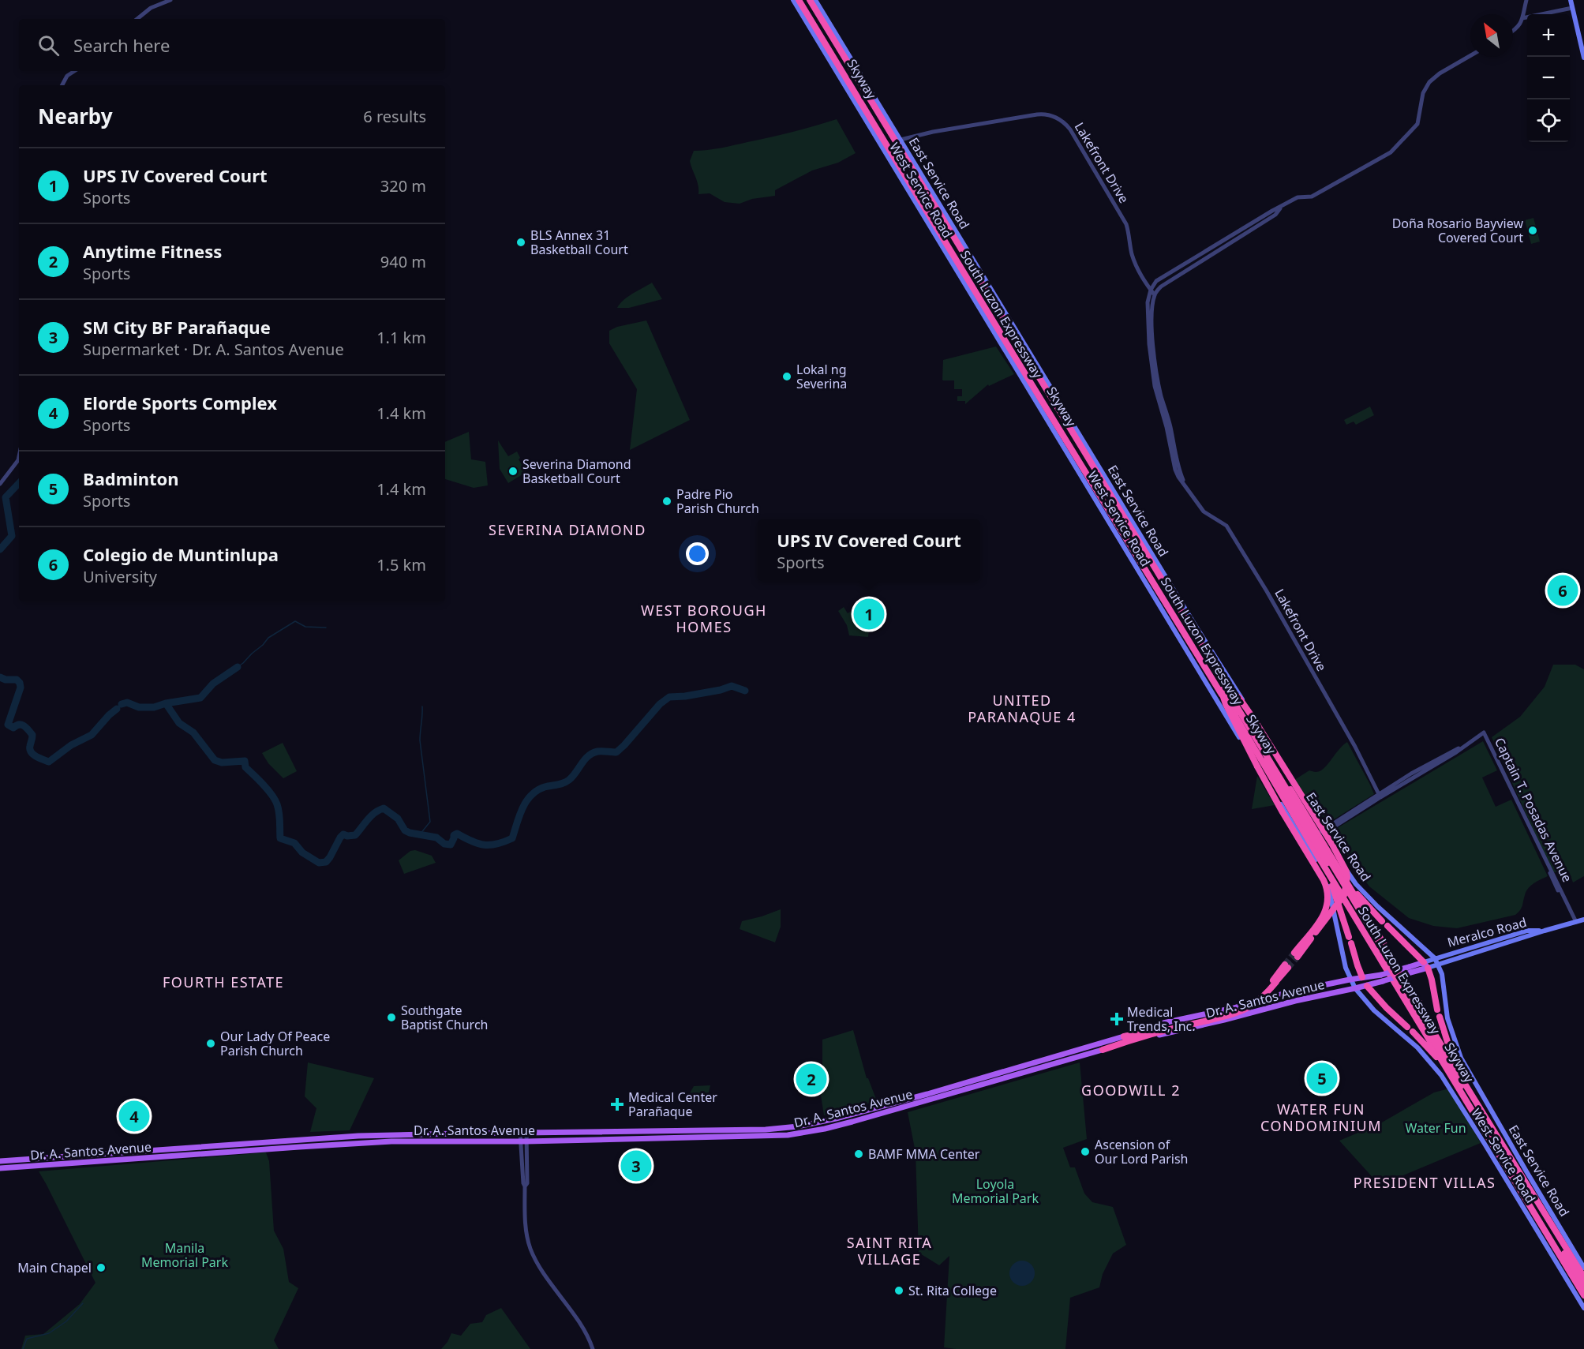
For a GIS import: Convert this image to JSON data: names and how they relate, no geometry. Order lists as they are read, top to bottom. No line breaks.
{"streets":{"highway":["Skyway","South Luzon Expressway"],"main road":["East Service Road","West Service Road","Meralco Road","Dr. A. Santos Avenue"],"street":["Lakefront Drive","Captain T. Posadas Avenue"]},"crossings":[["Skyway","South Luzon Expressway"],["Lakefront Drive","East Service Road"],["Lakefront Drive","Captain T. Posadas Avenue"],["East Service Road","Meralco Road"],["East Service Road","Dr. A. Santos Avenue"],["West Service Road","Dr. A. Santos Avenue"],["Captain T. Posadas Avenue","Meralco Road"],["Meralco Road","Dr. A. Santos Avenue"]],"districts":["SEVERINA DIAMOND","WEST BOROUGH HOMES","UNITED PARANAQUE 4","FOURTH ESTATE","GOODWILL 2","WATER FUN CONDOMINIUM","PRESIDENT VILLAS","SAINT RITA VILLAGE"],"parks":["Water Fun","Loyola Memorial Park","Manila Memorial Park"],"places":{"other":["Doña Rosario Bayview Covered Court","BLS Annex 31 Basketball Court","Lokal ng Severina","Severina Diamond Basketball Court","Padre Pio Parish Church","Southgate Baptist Church","Our Lady Of Peace Parish Church","Ascension of Our Lord Parish","BAMF MMA Center","Main Chapel","St. Rita College"],"health":["Medical Trends, Inc.","Medical Center Parañaque"]},"north":"top left","page":{"map_buttons":["+","−"],"search":"Search here","heading":["Nearby","6 results"],"list":[{"mark":"1","name":"UPS IV Covered Court","note":"Sports","value":"320 m"},{"mark":"2","name":"Anytime Fitness","note":"Sports","value":"940 m"},{"mark":"3","name":"SM City BF Parañaque","note":"Supermarket · Dr. A. Santos Avenue","value":"1.1 km"},{"mark":"4","name":"Elorde Sports Complex","note":"Sports","value":"1.4 km"},{"mark":"5","name":"Badminton","note":"Sports","value":"1.4 km"},{"mark":"6","name":"Colegio de Muntinlupa","note":"University","value":"1.5 km"}],"popup":["UPS IV Covered Court","Sports"],"pins":["6","1","5","2","4","3"]}}
